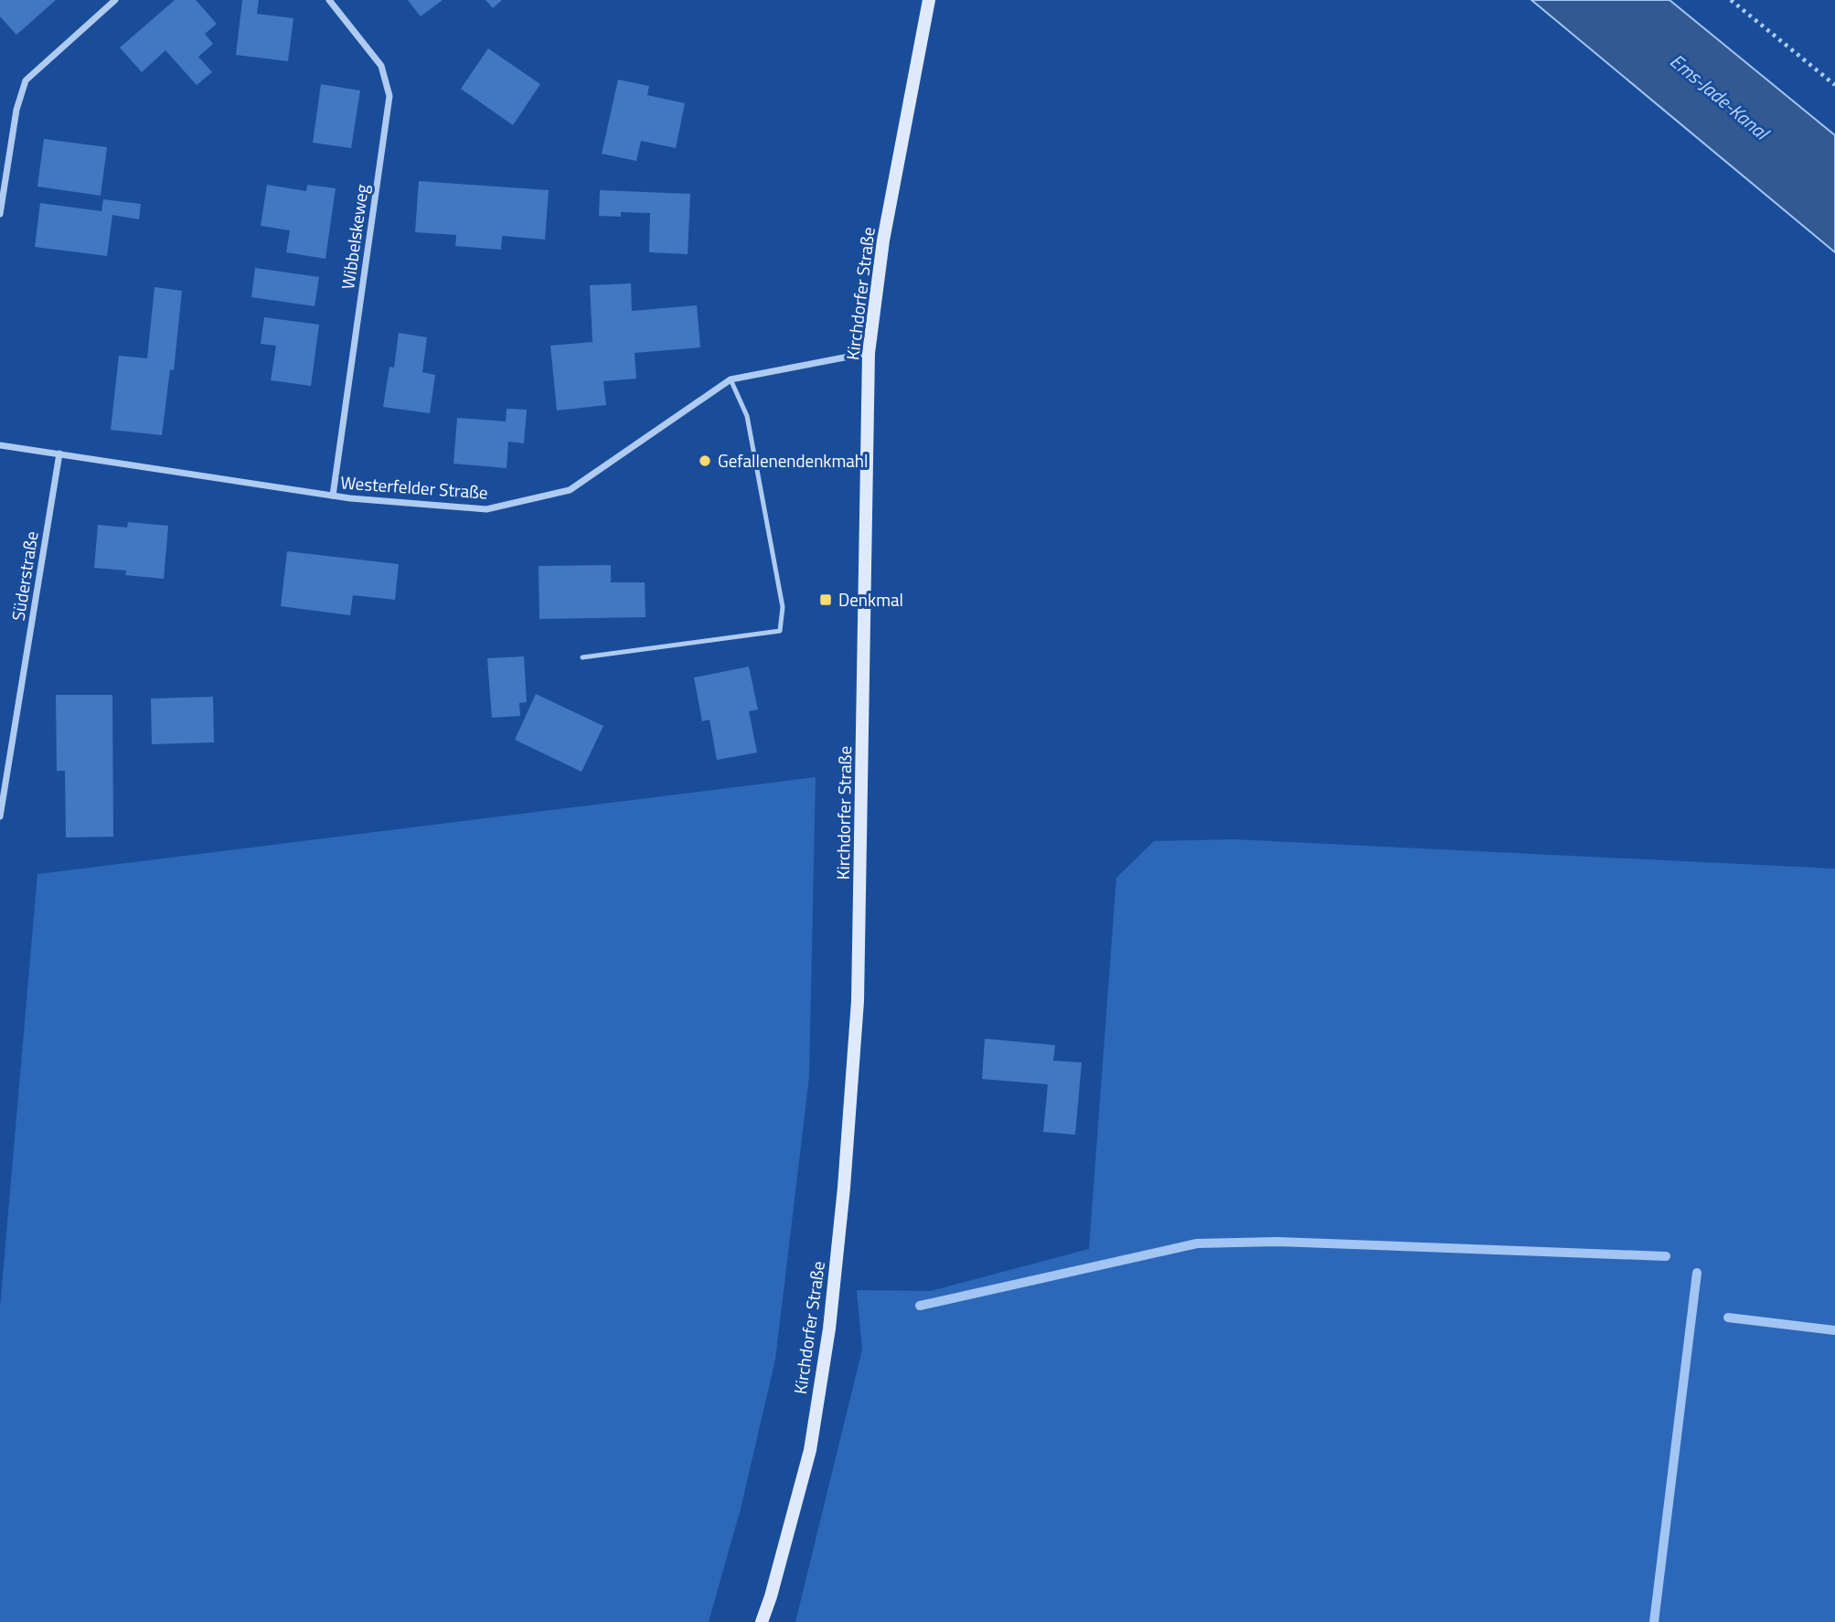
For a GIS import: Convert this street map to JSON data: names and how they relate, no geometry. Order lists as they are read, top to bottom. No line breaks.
{"streets":{"street":["Wibbelskeweg","Kirchdorfer Straße","Westerfelder Straße","Süderstraße"]},"crossings":[["Wibbelskeweg","Westerfelder Straße"],["Kirchdorfer Straße","Westerfelder Straße"],["Westerfelder Straße","Süderstraße"]],"water":["Ems-Jade-Kanal"],"places":{"other":["Gefallenendenkmahl"],"transit":["Denkmal"]}}
